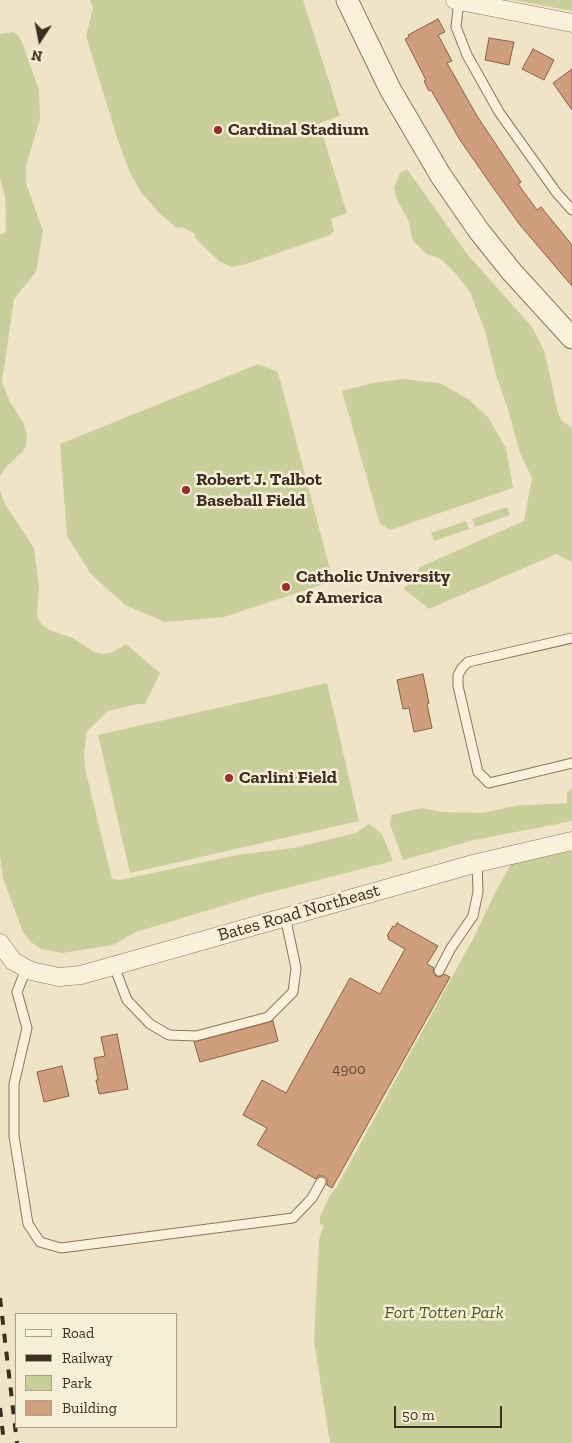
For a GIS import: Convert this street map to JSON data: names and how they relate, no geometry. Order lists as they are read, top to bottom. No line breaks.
{"streets":{"street":["Bates Road Northeast"]},"parks":["Fort Totten Park"],"places":["Cardinal Stadium","Robert J. Talbot Baseball Field","Catholic University of America","Carlini Field"],"house_numbers":["4900"],"legend":["Road","Railway","Park","Building"],"scale_bar":"50 m","north":"bottom"}
